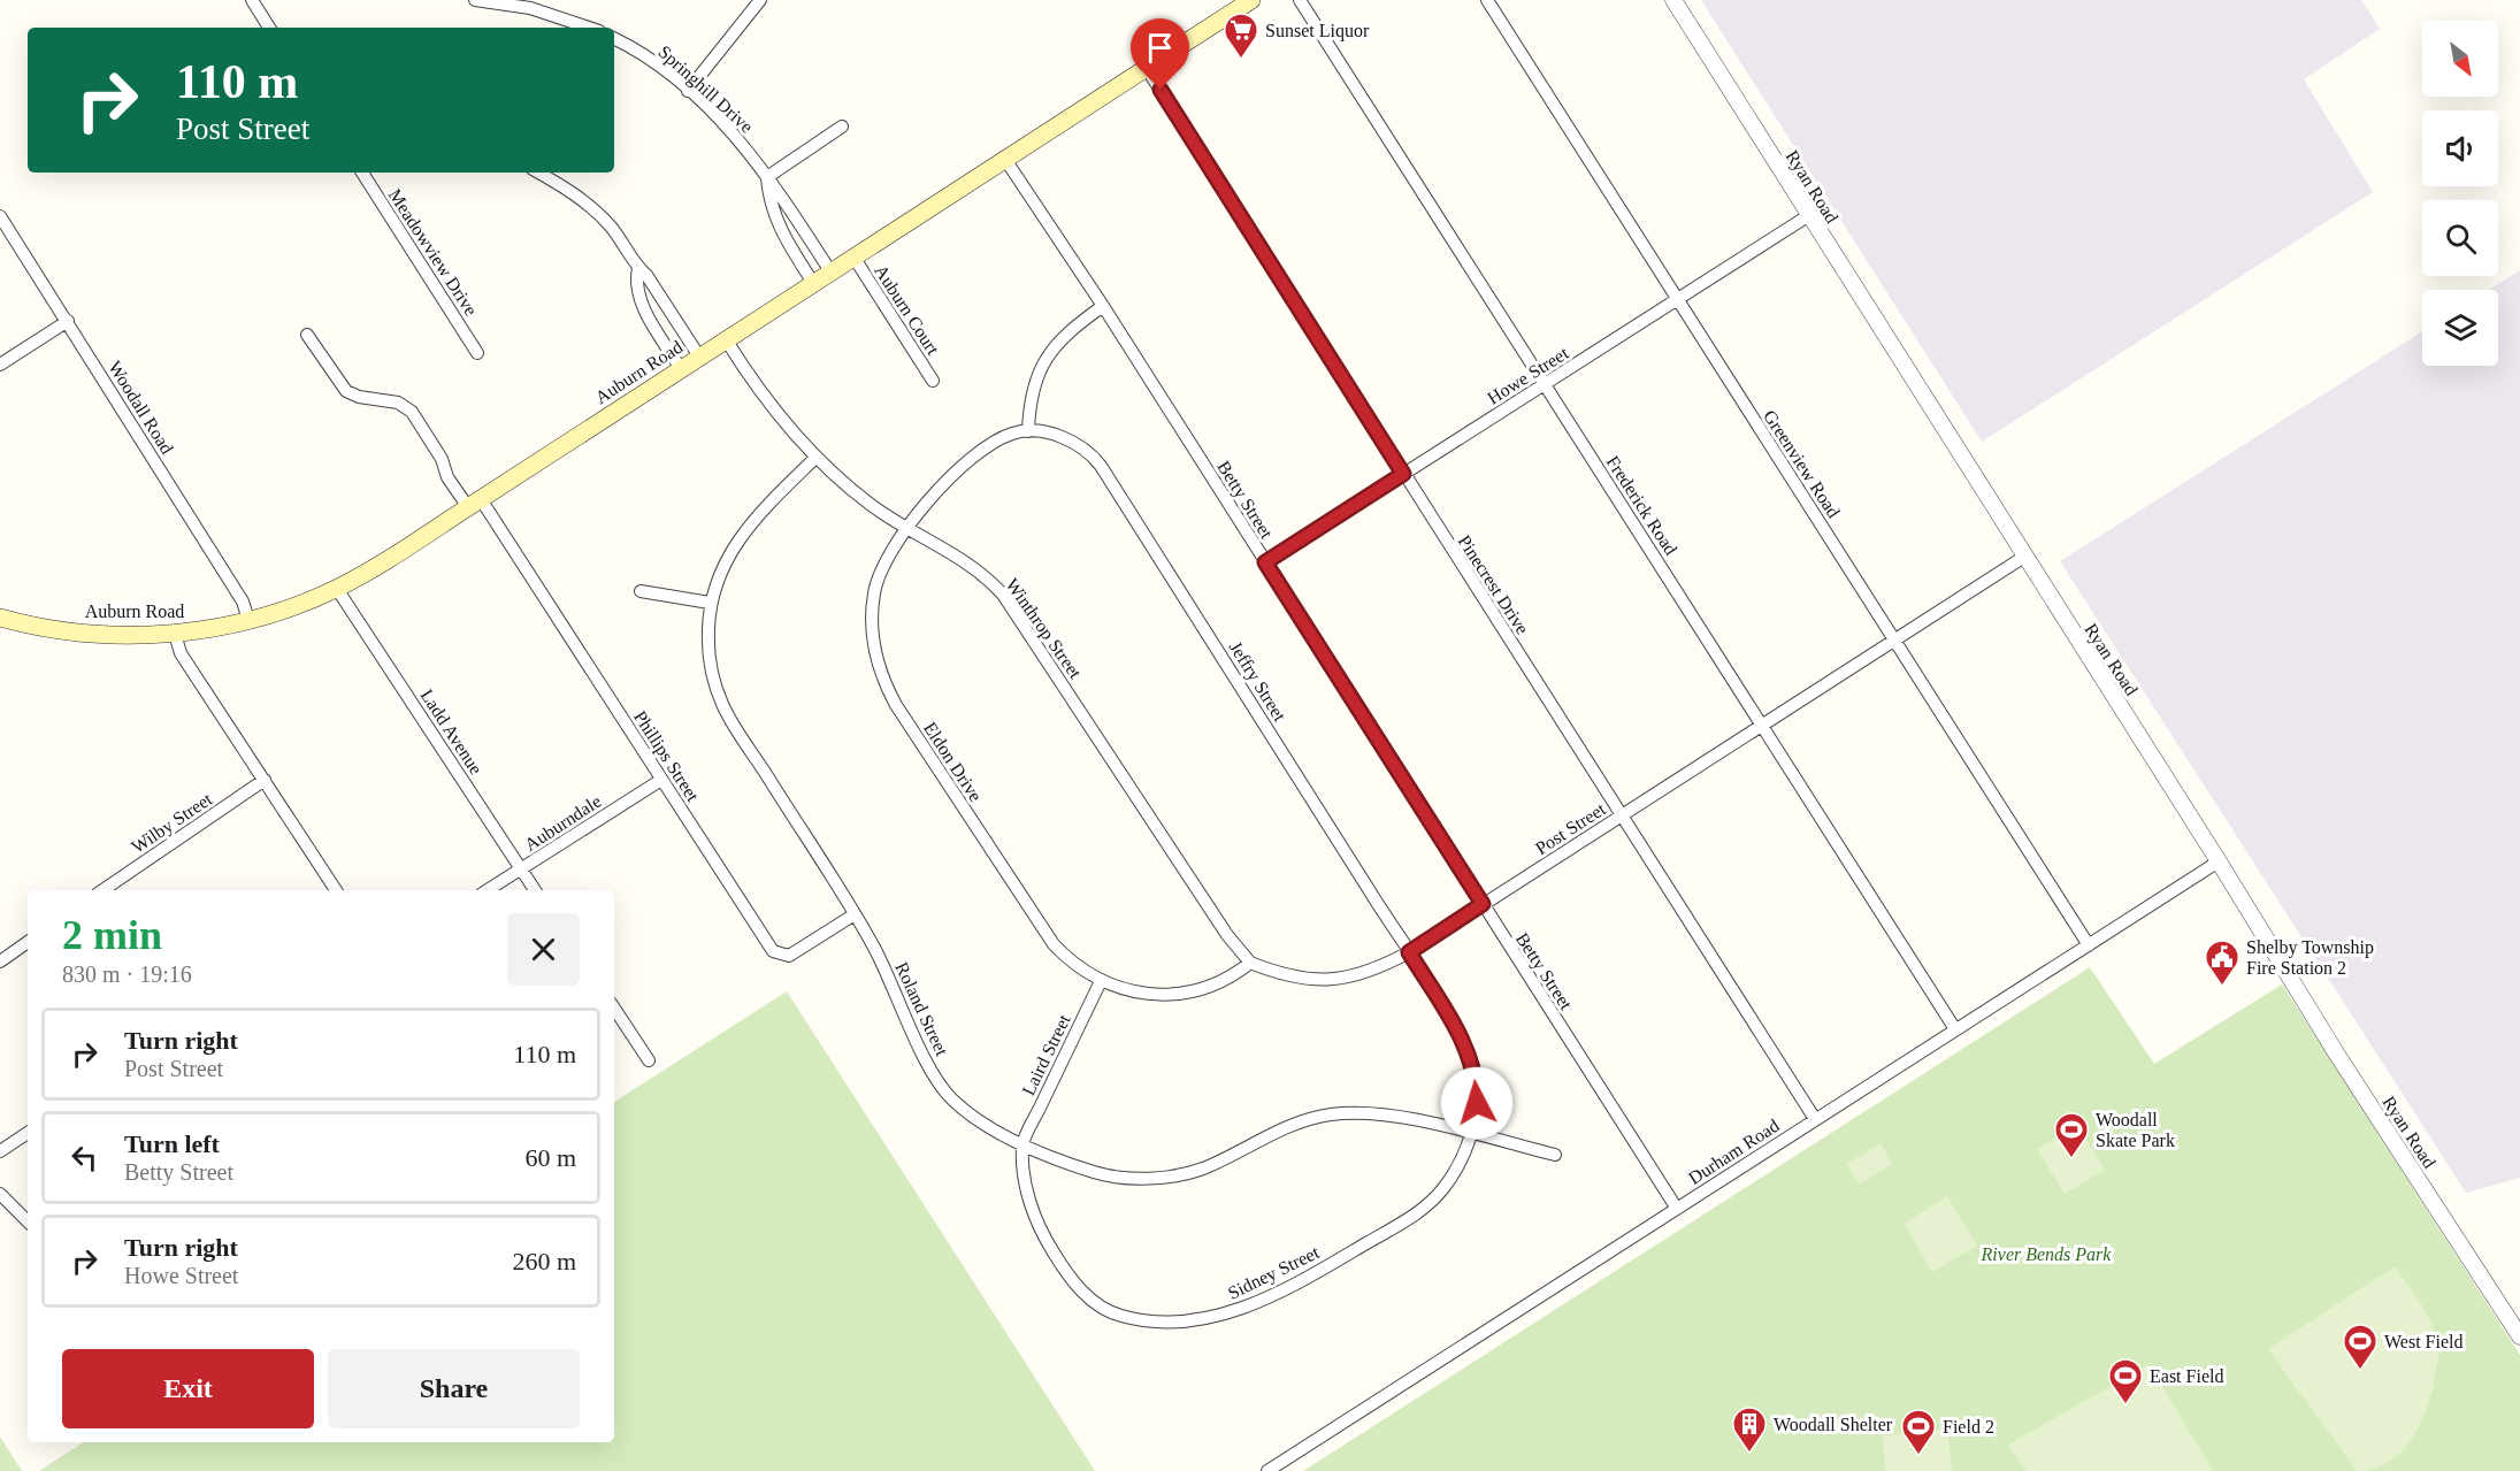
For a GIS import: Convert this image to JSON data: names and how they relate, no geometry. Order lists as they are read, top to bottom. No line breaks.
{"streets":{"main road":["Auburn Road"],"street":["Springhill Drive","Ryan Road","Meadowview Drive","Auburn Court","Howe Street","Woodall Road","Greenview Road","Betty Street","Frederick Road","Pinecrest Drive","Winthrop Street","Jeffry Street","Ladd Avenue","Phillips Street","Eldon Drive","Wilby Street","Auburndale","Post Street","Roland Street","Laird Street","Durham Road","Sidney Street"]},"crossings":[["Springhill Drive","Auburn Road"],["Ryan Road","Howe Street"],["Ryan Road","Post Street"],["Ryan Road","Durham Road"],["Auburn Court","Auburn Road"],["Auburn Road","Woodall Road"],["Auburn Road","Betty Street"],["Auburn Road","Pinecrest Drive"],["Auburn Road","Winthrop Street"],["Auburn Road","Ladd Avenue"],["Auburn Road","Phillips Street"],["Howe Street","Greenview Road"],["Howe Street","Betty Street"],["Howe Street","Frederick Road"],["Howe Street","Pinecrest Drive"],["Greenview Road","Post Street"],["Greenview Road","Durham Road"],["Betty Street","Post Street"],["Betty Street","Durham Road"],["Frederick Road","Post Street"],["Frederick Road","Durham Road"],["Pinecrest Drive","Post Street"],["Pinecrest Drive","Durham Road"],["Winthrop Street","Eldon Drive"],["Winthrop Street","Post Street"],["Winthrop Street","Roland Street"],["Jeffry Street","Post Street"],["Jeffry Street","Roland Street"],["Jeffry Street","Sidney Street"],["Ladd Avenue","Auburndale"],["Phillips Street","Auburndale"],["Phillips Street","Roland Street"],["Eldon Drive","Laird Street"],["Roland Street","Laird Street"],["Roland Street","Sidney Street"],["Laird Street","Sidney Street"]],"parks":["River Bends Park"],"places":{"supermarket":["Sunset Liquor"],"public building":["Shelby Township Fire Station 2"],"sports":["Woodall Skate Park","West Field","East Field","Field 2"],"building":["Woodall Shelter"]},"north":"bottom right","page":{"turn":["110 m","Post Street"],"heading":["2 min","830 m · 19:16"],"list":[{"name":"Turn right","note":"Post Street","value":"110 m"},{"name":"Turn left","note":"Betty Street","value":"60 m"},{"name":"Turn right","note":"Howe Street","value":"260 m"}],"buttons":["Exit","Share"]}}
